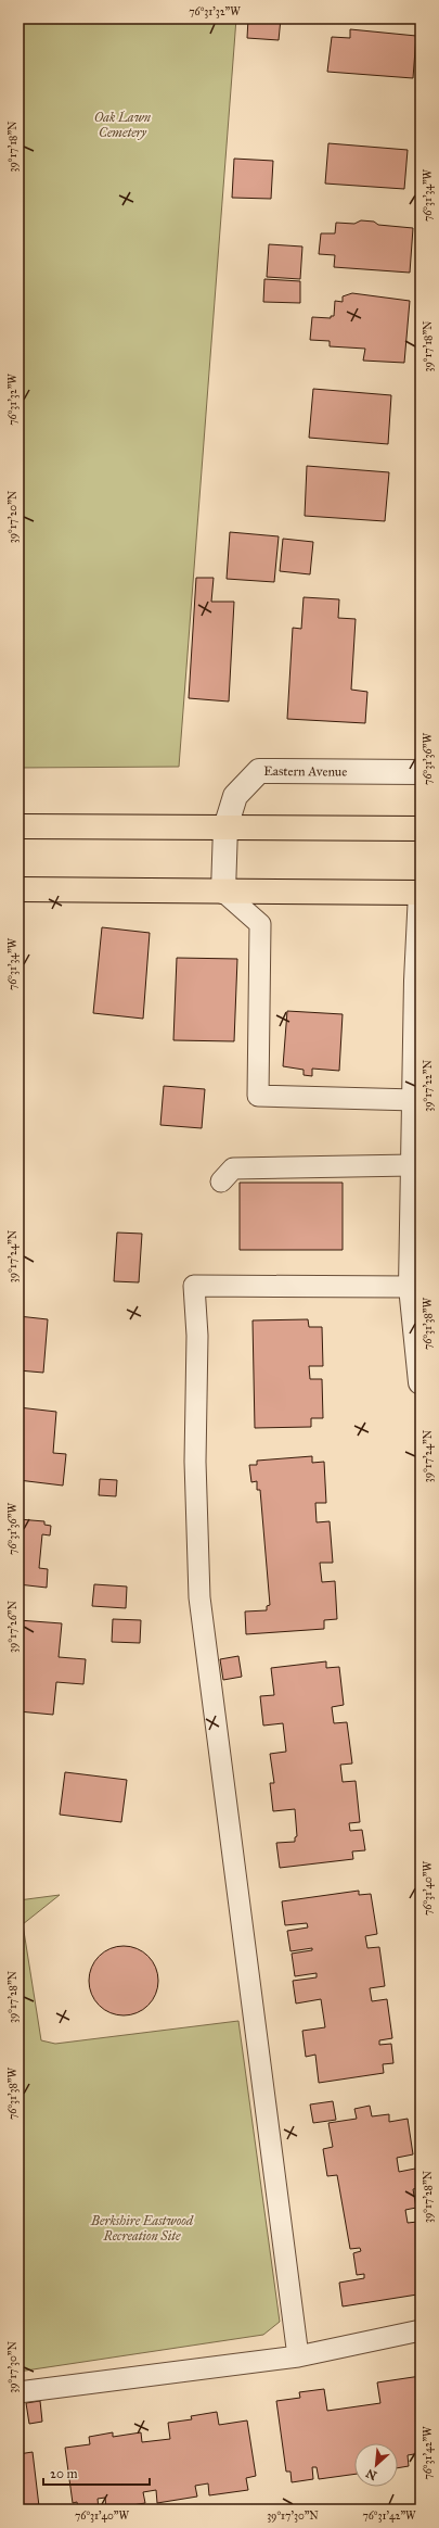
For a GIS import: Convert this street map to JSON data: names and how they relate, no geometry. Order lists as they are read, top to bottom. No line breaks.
{"streets":{"street":["Eastern Avenue"]},"parks":["Oak Lawn Cemetery","Berkshire Eastwood Recreation Site"],"scale_bar":"20 m","north":"bottom left","coordinates":["76°31'32\"W","39°17'18\"N","76°31'34\"W","39°17'20\"N","76°31'36\"W","39°17'22\"N","39°17'24\"N","76°31'38\"W","39°17'26\"N","76°31'40\"W","39°17'28\"N","39°17'30\"N","76°31'42\"W"]}
